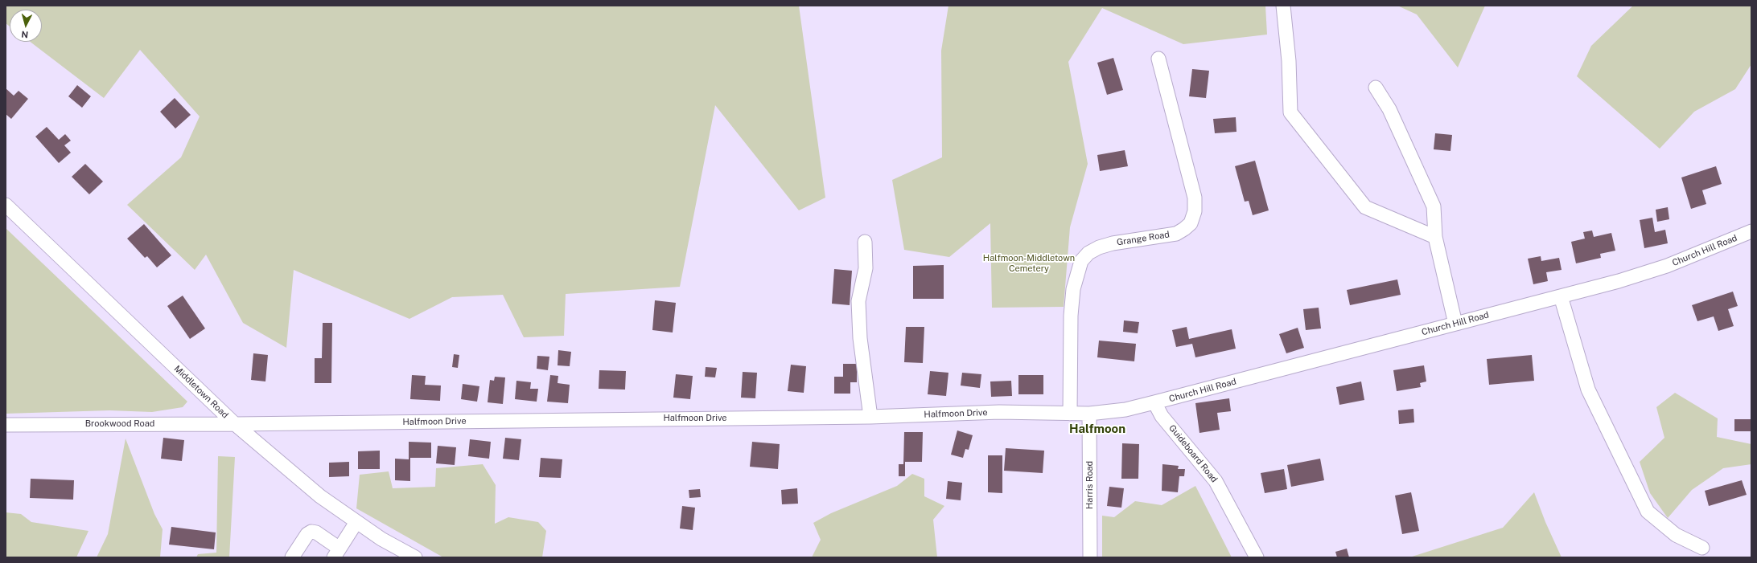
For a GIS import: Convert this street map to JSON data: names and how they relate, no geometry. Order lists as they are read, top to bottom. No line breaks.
{"streets":{"street":["Grange Road","Church Hill Road","Middletown Road","Halfmoon Drive","Brookwood Road","Guideboard Road","Harris Road"]},"crossings":[["Grange Road","Halfmoon Drive"],["Church Hill Road","Halfmoon Drive"],["Church Hill Road","Guideboard Road"],["Middletown Road","Halfmoon Drive"],["Middletown Road","Brookwood Road"],["Halfmoon Drive","Brookwood Road"],["Halfmoon Drive","Guideboard Road"],["Halfmoon Drive","Harris Road"]],"districts":["Halfmoon"],"parks":["Halfmoon-Middletown Cemetery"],"north":"bottom"}
